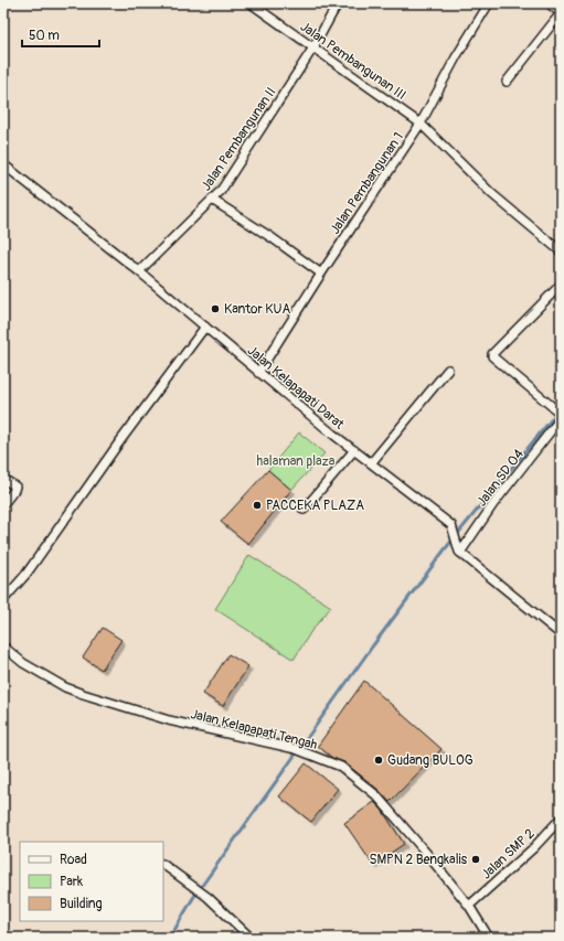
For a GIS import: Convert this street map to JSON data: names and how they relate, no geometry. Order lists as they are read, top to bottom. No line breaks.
{"streets":{"street":["Jalan Pembangunan III","Jalan Pembangunan II","Jalan Pembangunan 1","Jalan Kelapapati Darat","Jalan SD 04","Jalan Kelapapati Tengah","Jalan SMP 2"]},"crossings":[["Jalan Pembangunan III","Jalan Pembangunan II"],["Jalan Pembangunan III","Jalan Pembangunan 1"],["Jalan Pembangunan II","Jalan Kelapapati Darat"],["Jalan Pembangunan 1","Jalan Kelapapati Darat"],["Jalan Kelapapati Darat","Jalan SD 04"],["Jalan Kelapapati Tengah","Jalan SMP 2"]],"parks":["halaman plaza"],"places":["Kantor KUA","PACCEKA PLAZA","Gudang BULOG","SMPN 2 Bengkalis"],"legend":["Road","Park","Building"],"scale_bar":"50 m"}
